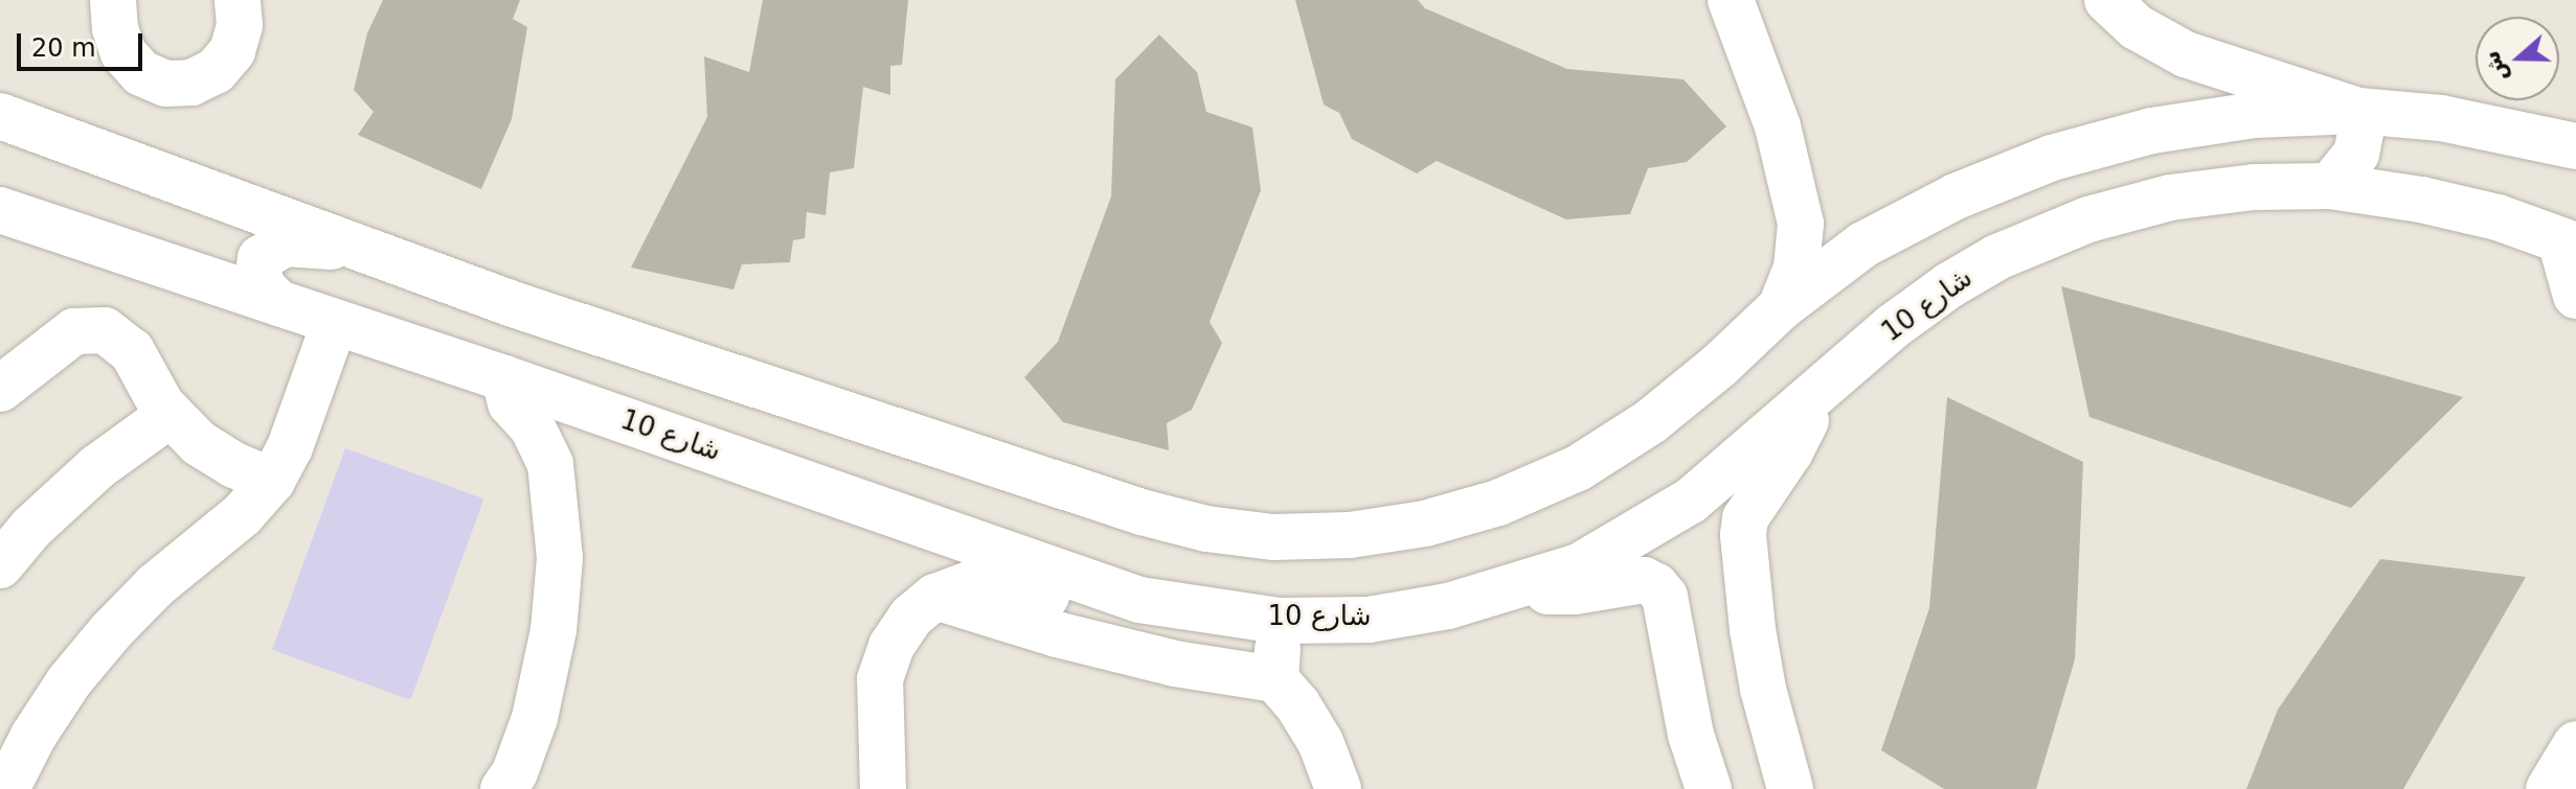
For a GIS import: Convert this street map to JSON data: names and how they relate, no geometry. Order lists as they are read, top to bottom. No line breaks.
{"streets":{"street":["شارع 10"]},"scale_bar":"20 m","north":"left"}
